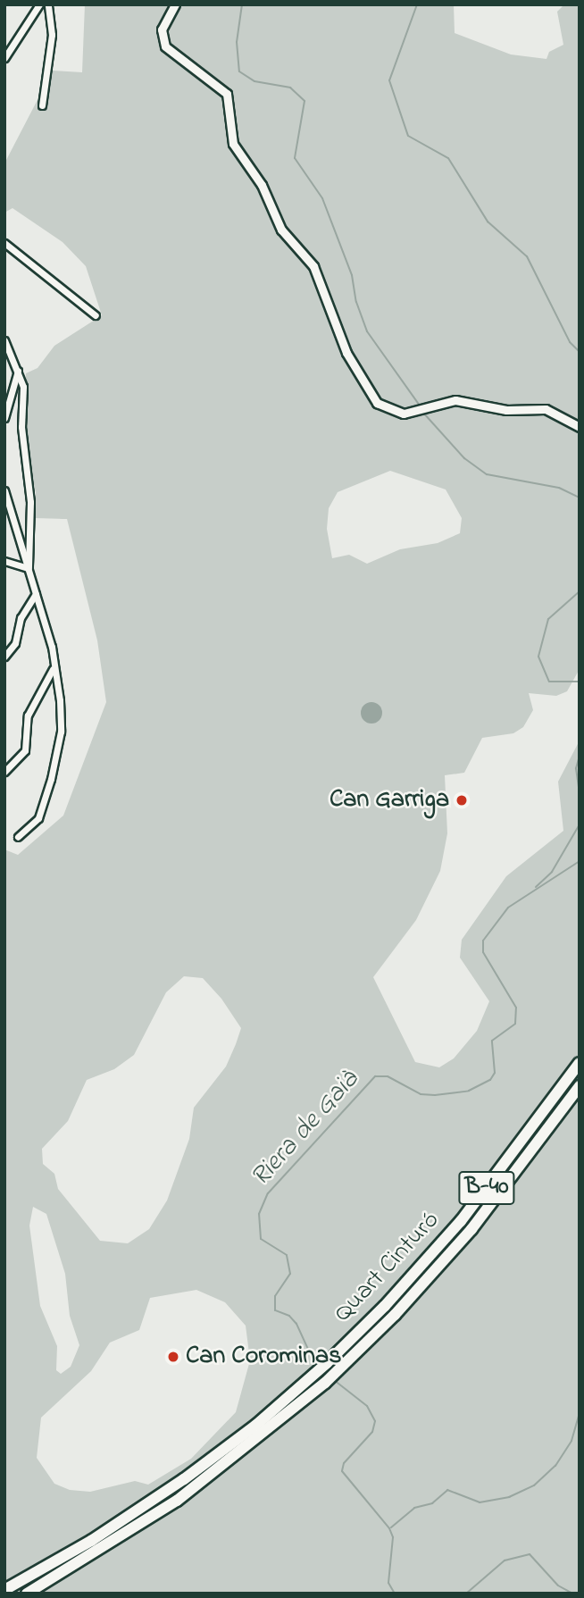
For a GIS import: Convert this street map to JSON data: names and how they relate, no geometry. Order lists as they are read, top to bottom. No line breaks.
{"streets":{"highway":["B-40","Quart Cinturó"]},"water":["Riera de Gaià"],"places":["Can Garriga","Can Corominas"]}
